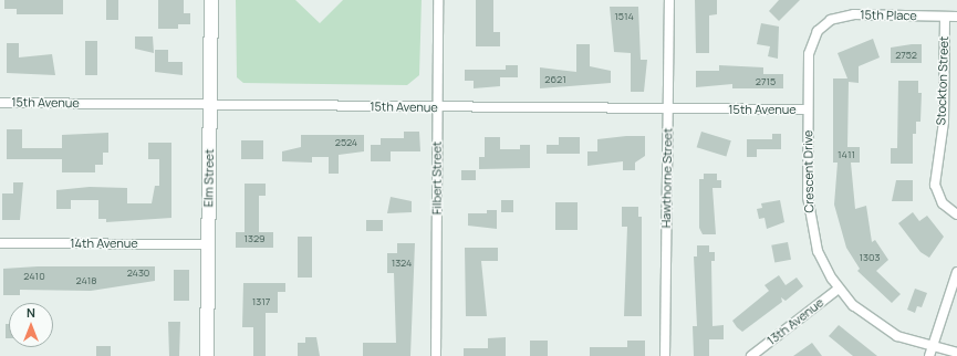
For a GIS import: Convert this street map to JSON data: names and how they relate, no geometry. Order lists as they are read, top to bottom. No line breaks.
{"streets":{"street":["15th Place","Stockton Street","15th Avenue","Crescent Drive","Elm Street","Filbert Street","Hawthorne Street","14th Avenue","13th Avenue"]},"crossings":[["15th Place","Stockton Street"],["15th Place","Crescent Drive"],["15th Avenue","Crescent Drive"],["15th Avenue","Elm Street"],["15th Avenue","Filbert Street"],["15th Avenue","Hawthorne Street"],["Crescent Drive","13th Avenue"],["Elm Street","14th Avenue"]],"house_numbers":["1514","2752","2621","2715","2524","1411","1329","1303","1324","2430","2410","2418","1317"],"north":"top"}
